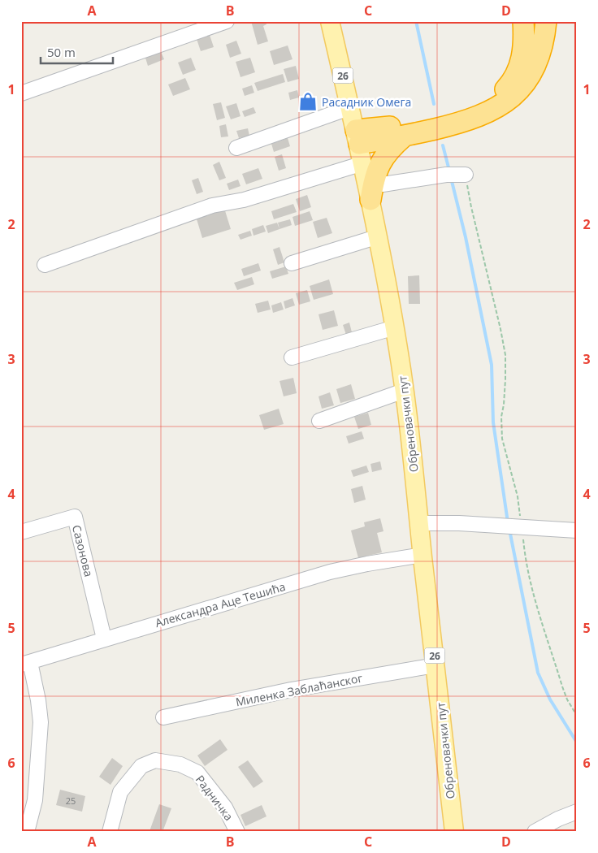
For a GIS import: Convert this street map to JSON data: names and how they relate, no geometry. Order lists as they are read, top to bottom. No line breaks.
{"streets":{"main road":["26","Обреновачки пут"],"street":["Сазонова","Александра Аце Тешића","Миленка Заблаћанског","Радничка"]},"crossings":[["Обреновачки пут","Александра Аце Тешића"],["Обреновачки пут","Миленка Заблаћанског"],["Сазонова","Александра Аце Тешића"]],"places":{"shop":["Расадник Омега"]},"house_numbers":["25"],"scale_bar":"50 m","grid":{"columns":["A","B","C","D"],"rows":["1","2","3","4","5","6"]}}
